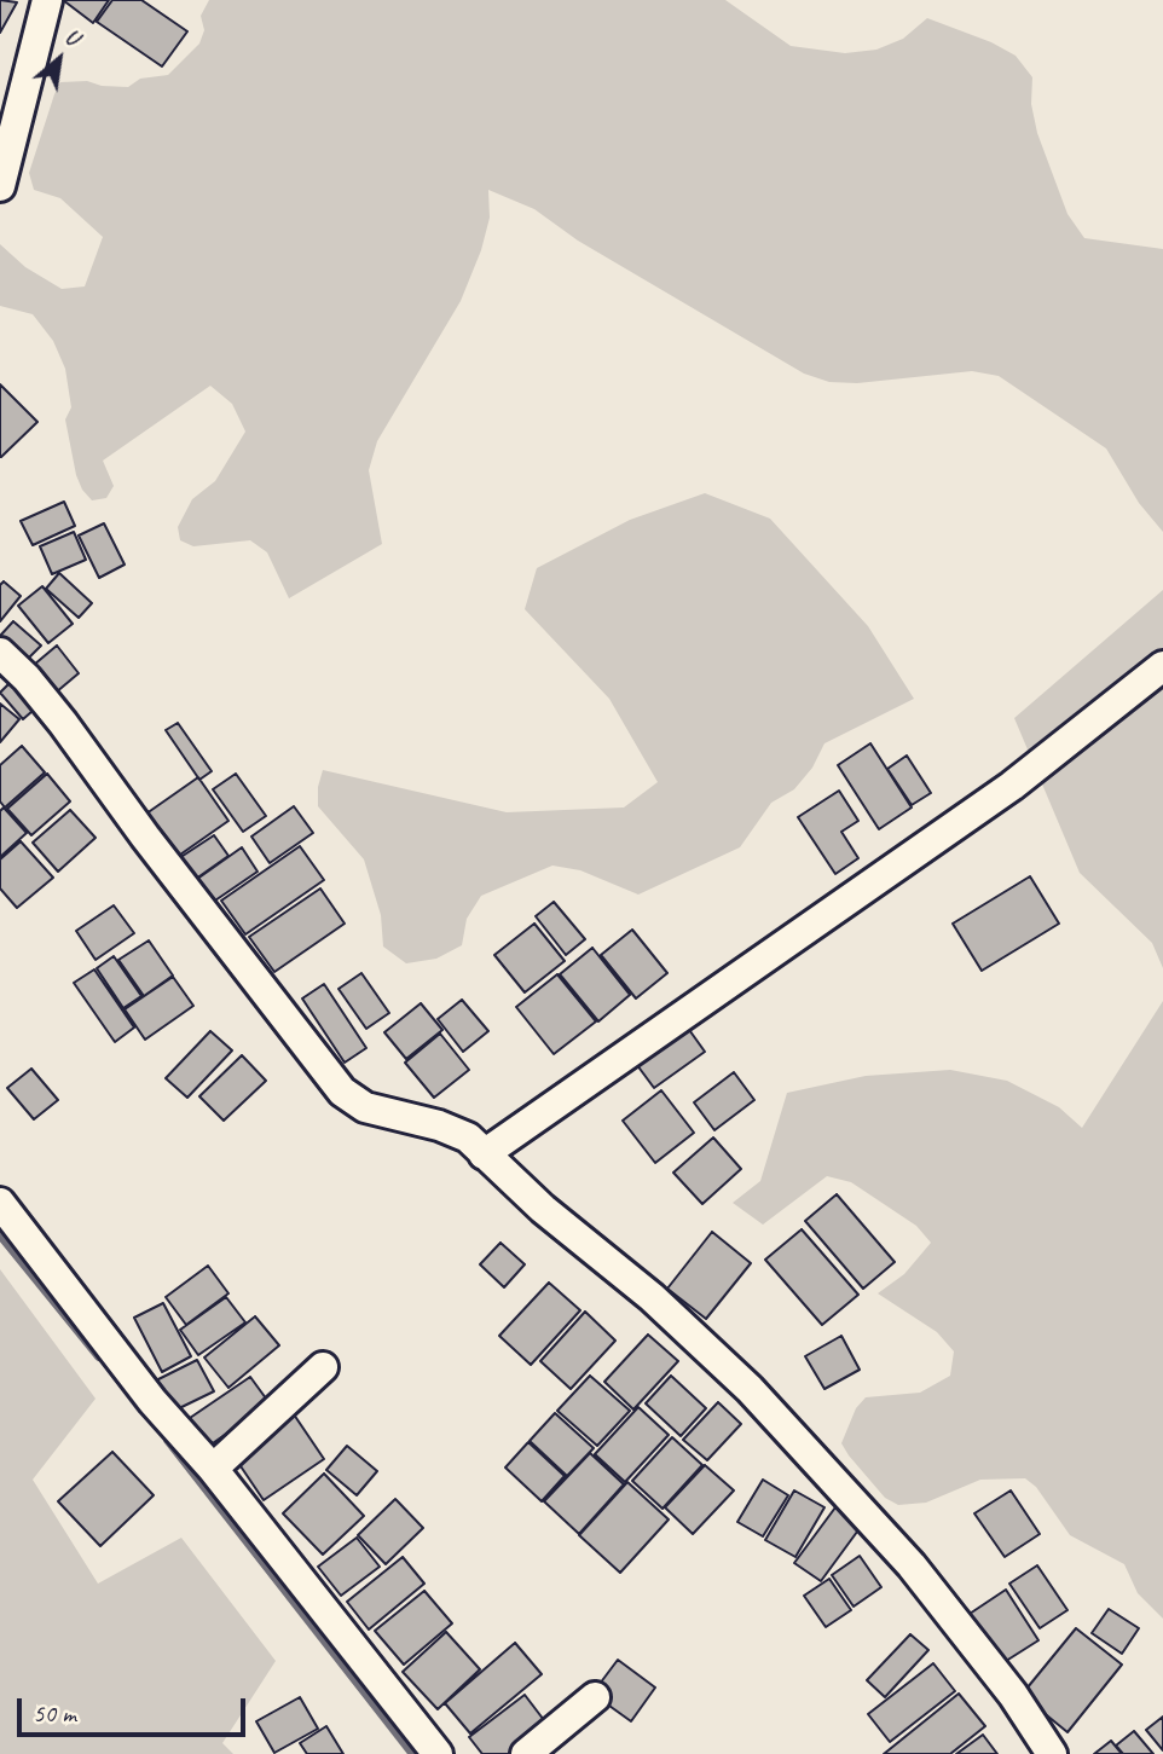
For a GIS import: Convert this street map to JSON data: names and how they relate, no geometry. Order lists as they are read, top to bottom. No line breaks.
{"scale_bar":"50 m","north":"top right"}
